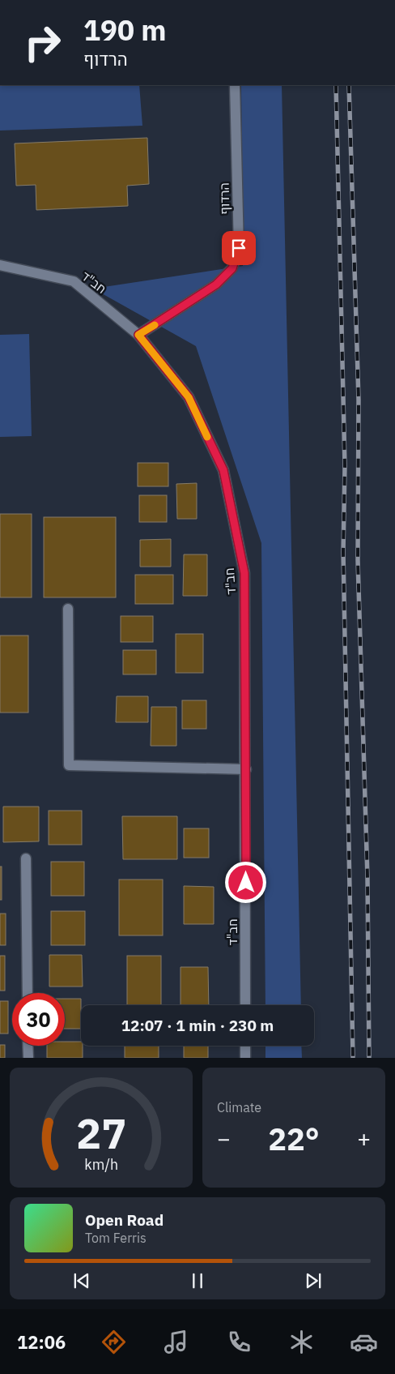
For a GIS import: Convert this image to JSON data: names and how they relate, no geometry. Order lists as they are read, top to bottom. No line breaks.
{"streets":{"street":["הרדוף","חב\"ד"]},"crossings":[["הרדוף","חב\"ד"]],"page":{"turn":["190 m","הרדוף"],"limit":"30","trip":"12:07 · 1 min · 230 m","tile":"Climate","heat":["−","22°","+"],"song":["Open Road","Tom Ferris"],"tabs":"12:06","gauge":["27","km/h"]}}
